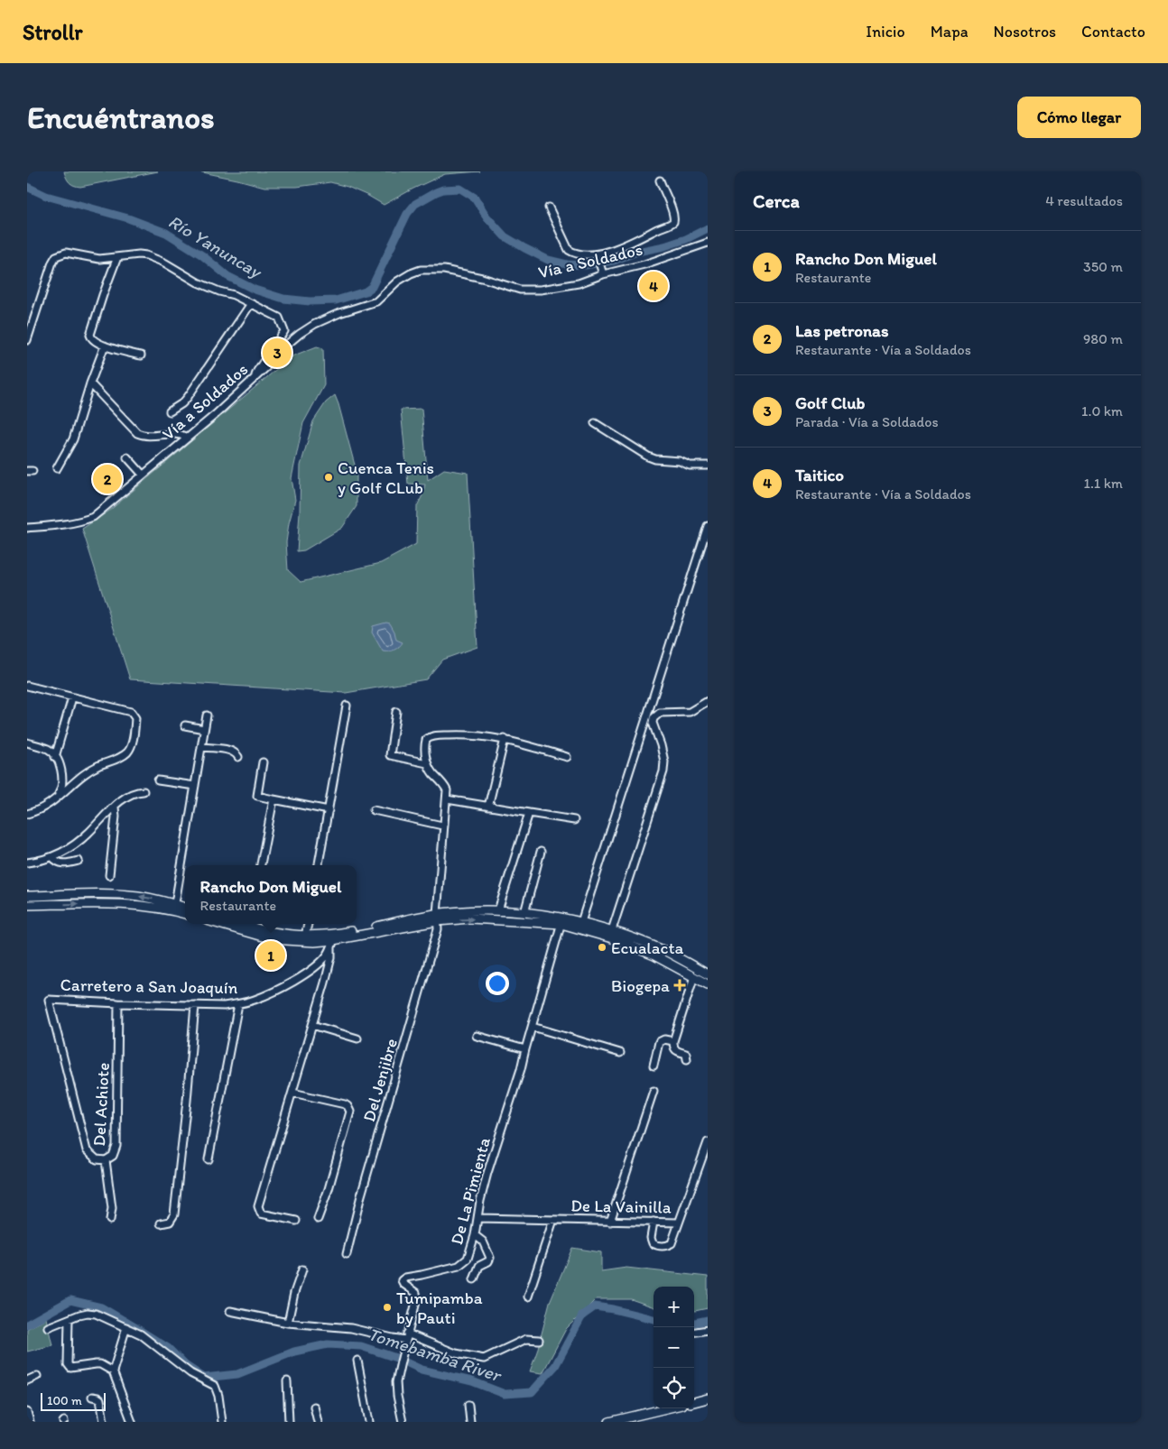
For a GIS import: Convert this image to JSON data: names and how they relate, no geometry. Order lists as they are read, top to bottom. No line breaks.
{"streets":{"street":["Vía a Soldados","Carretero a San Joaquín","Del Jenjibre","Del Achiote","De La Pimienta","De La Vainilla"]},"crossings":[["Carretero a San Joaquín","Del Achiote"],["De La Pimienta","De La Vainilla"]],"water":["Río Yanuncay","Tomebamba River"],"places":{"other":["Cuenca Tenis y Golf CLub","Ecualacta","Tumipamba by Pauti"],"health":["Biogepa"]},"scale_bar":"100 m","page":{"header":"Strollr","nav":["Inicio","Mapa","Nosotros","Contacto"],"buttons":"Cómo llegar","title":"Encuéntranos","heading":["Cerca","4 resultados"],"list":[{"mark":"1","name":"Rancho Don Miguel","note":"Restaurante","value":"350 m"},{"mark":"2","name":"Las petronas","note":"Restaurante · Vía a Soldados","value":"980 m"},{"mark":"3","name":"Golf Club","note":"Parada · Vía a Soldados","value":"1.0 km"},{"mark":"4","name":"Taitico","note":"Restaurante · Vía a Soldados","value":"1.1 km"}],"pins":["4","3","2","1"],"popup":["Rancho Don Miguel","Restaurante"],"map_buttons":["+","−"],"scale":"100 m"}}
